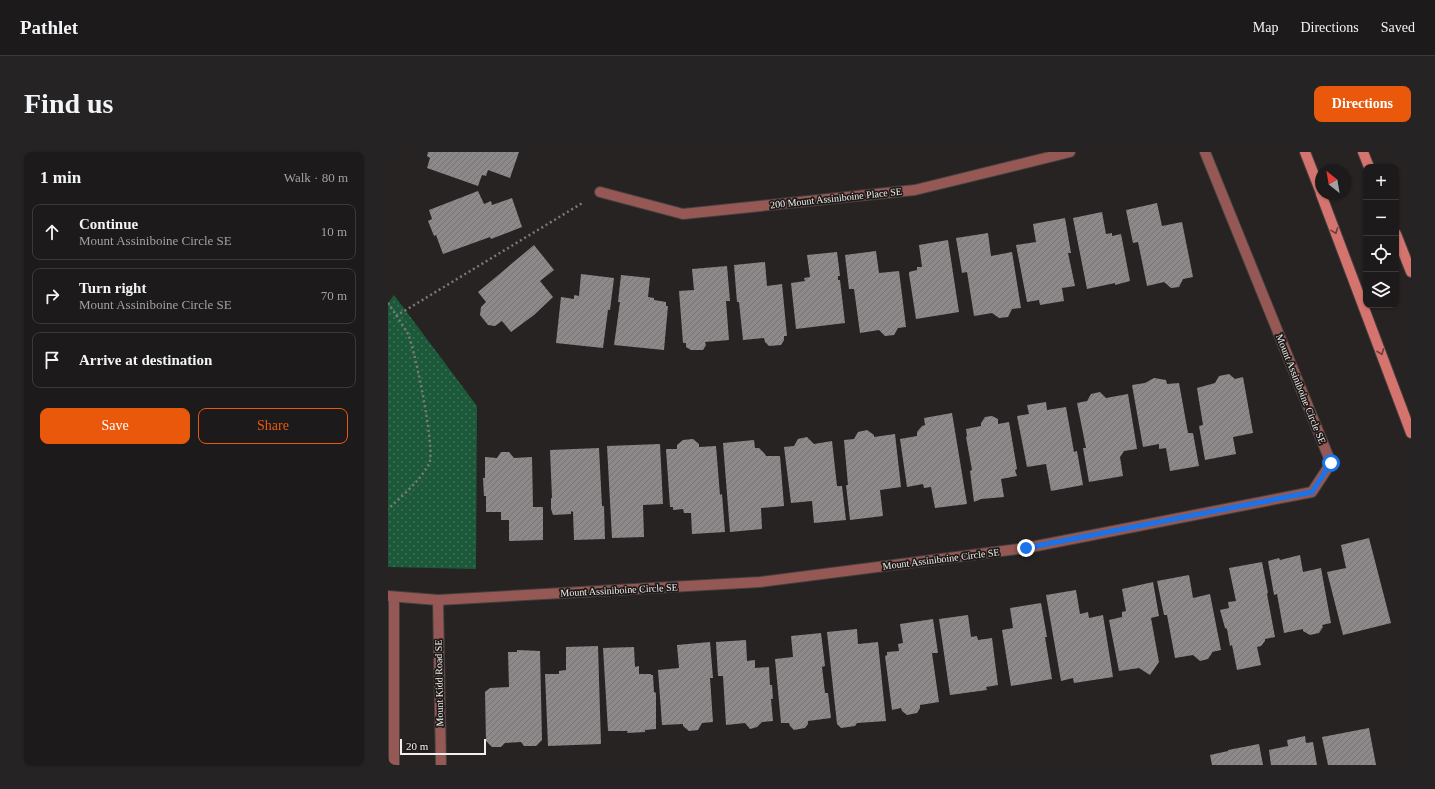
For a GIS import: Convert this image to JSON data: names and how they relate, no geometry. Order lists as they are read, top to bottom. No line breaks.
{"streets":{"street":["200 Mount Assiniboine Place SE","Mount Assiniboine Circle SE","Mount Kidd Road SE"]},"crossings":[["Mount Assiniboine Circle SE","Mount Kidd Road SE"]],"scale_bar":"20 m","north":"top left","page":{"header":"Pathlet","nav":["Map","Directions","Saved"],"buttons":["Directions",["Save","Share"]],"title":"Find us","heading":["1 min","Walk · 80 m"],"map_buttons":["+","−"],"list":[["Continue","Mount Assiniboine Circle SE","10 m"],["Turn right","Mount Assiniboine Circle SE","70 m"],"Arrive at destination"],"scale":"20 m"}}
